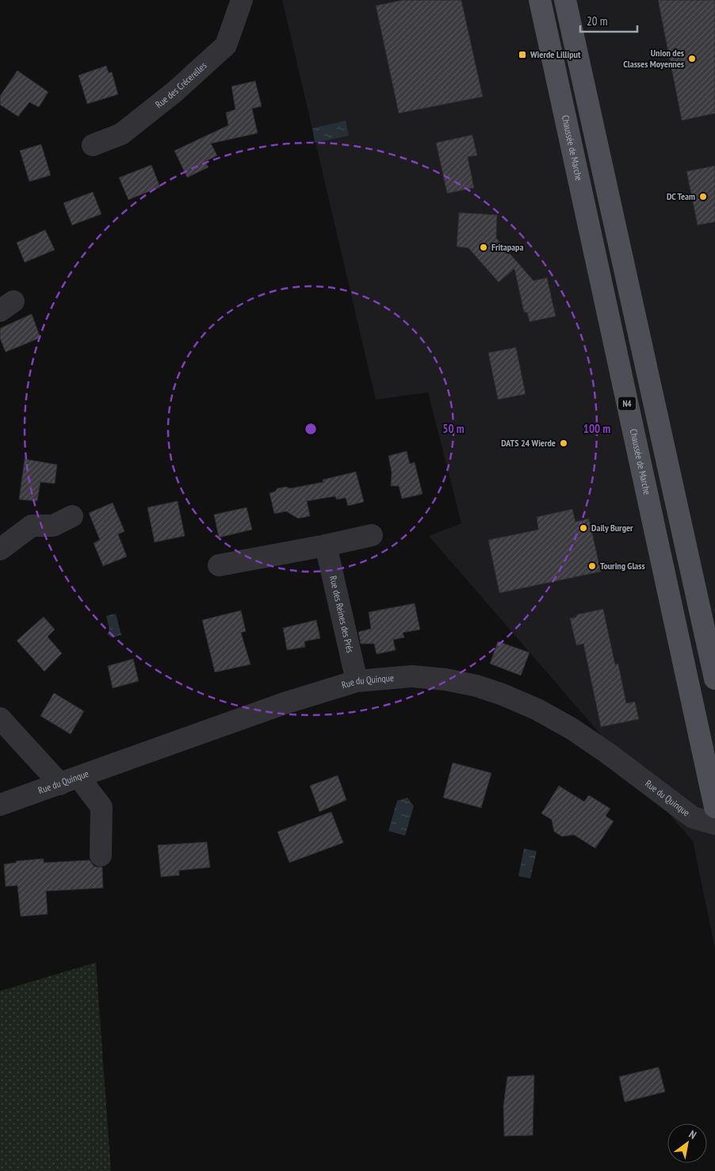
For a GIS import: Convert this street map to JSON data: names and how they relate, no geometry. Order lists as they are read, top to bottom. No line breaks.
{"streets":{"main road":["Chaussée de Marche","N4"],"street":["Rue des Crécerelles","Rue des Reines des Prés","Rue du Quinque"]},"crossings":[["Rue des Reines des Prés","Rue du Quinque"]],"places":{"transit":["Wierde Lilliput"],"other":["Union des Classes Moyennes","DC Team","Fritapapa","DATS 24 Wierde","Daily Burger","Touring Glass"]},"scale_bar":"20 m","north":"top right","rings":["50 m","100 m"]}
